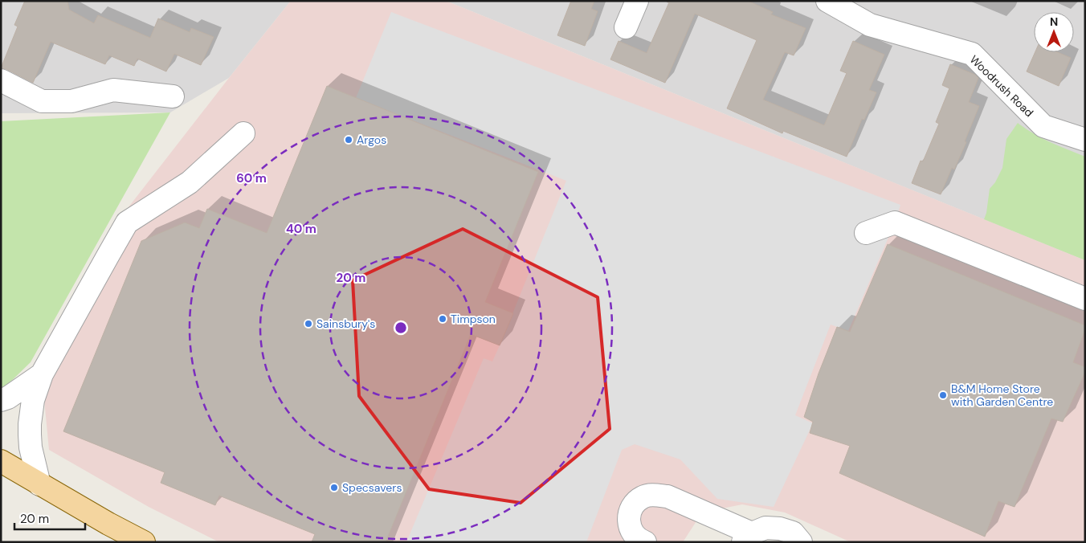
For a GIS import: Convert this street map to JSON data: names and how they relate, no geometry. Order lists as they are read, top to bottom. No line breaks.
{"streets":{"street":["Woodrush Road"]},"places":["Argos","Timpson","Sainsbury's","B&M Home Store with Garden Centre","Specsavers"],"scale_bar":"20 m","north":"top","rings":["60 m","40 m","20 m"]}
